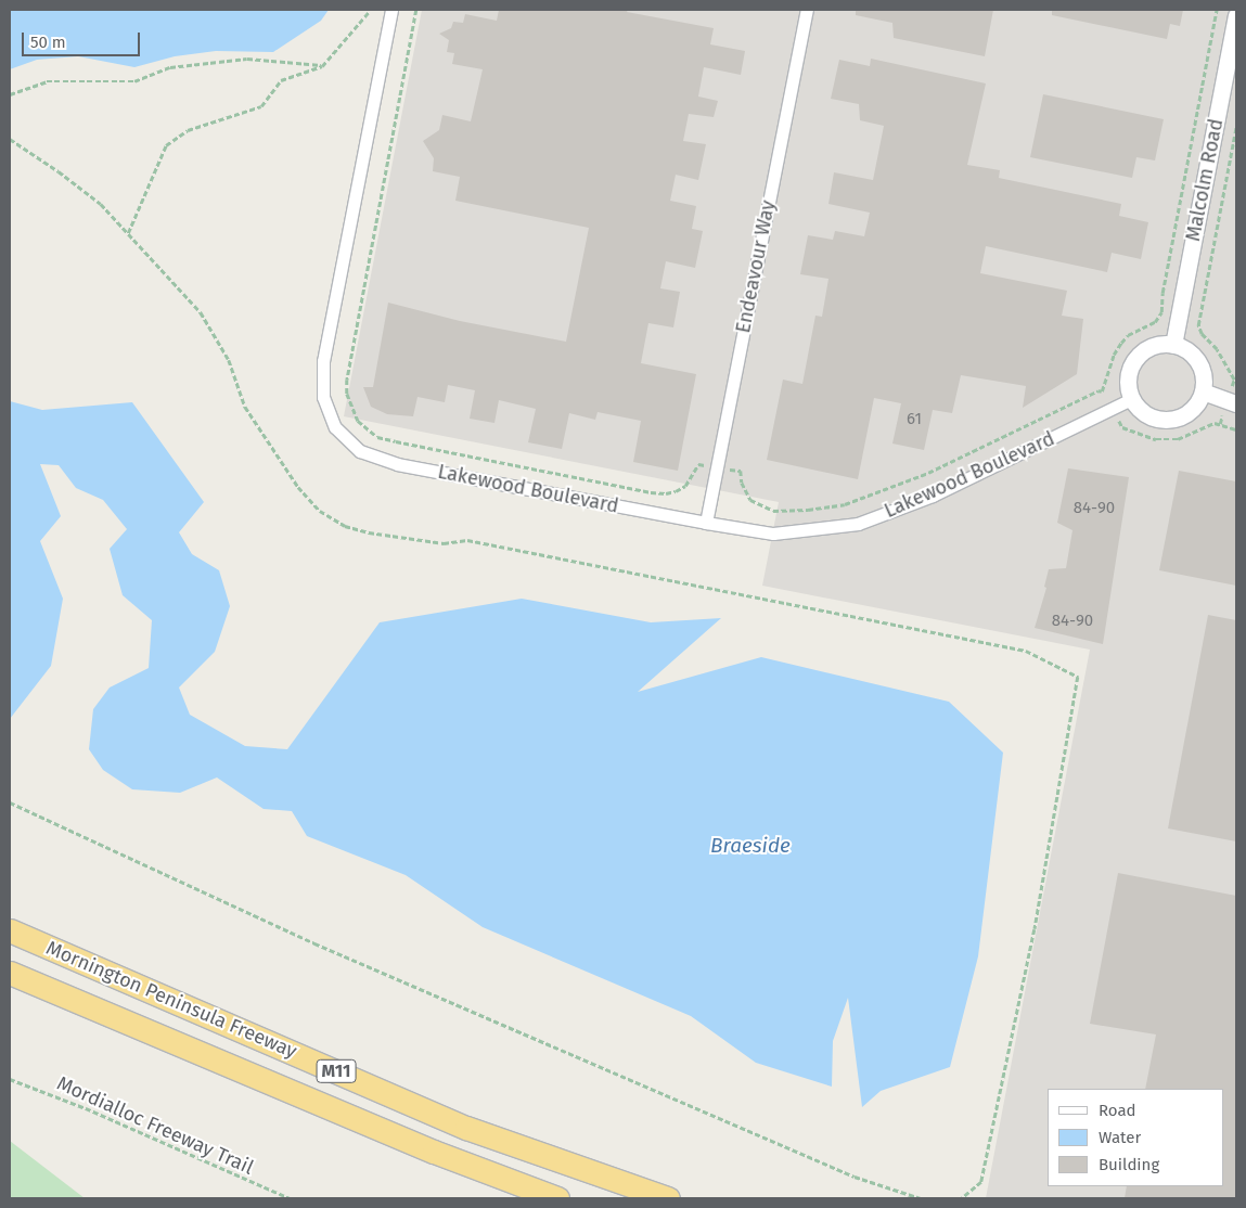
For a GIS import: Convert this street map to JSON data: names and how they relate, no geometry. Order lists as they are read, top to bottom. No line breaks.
{"streets":{"highway":["Mornington Peninsula Freeway","M11"],"street":["Malcolm Road","Endeavour Way","Lakewood Boulevard"],"path":["Mordialloc Freeway Trail"]},"crossings":[["Malcolm Road","Lakewood Boulevard"],["Endeavour Way","Lakewood Boulevard"]],"water":["Braeside"],"house_numbers":["61","84-90","84-90"],"legend":["Road","Water","Building"],"scale_bar":"50 m"}
